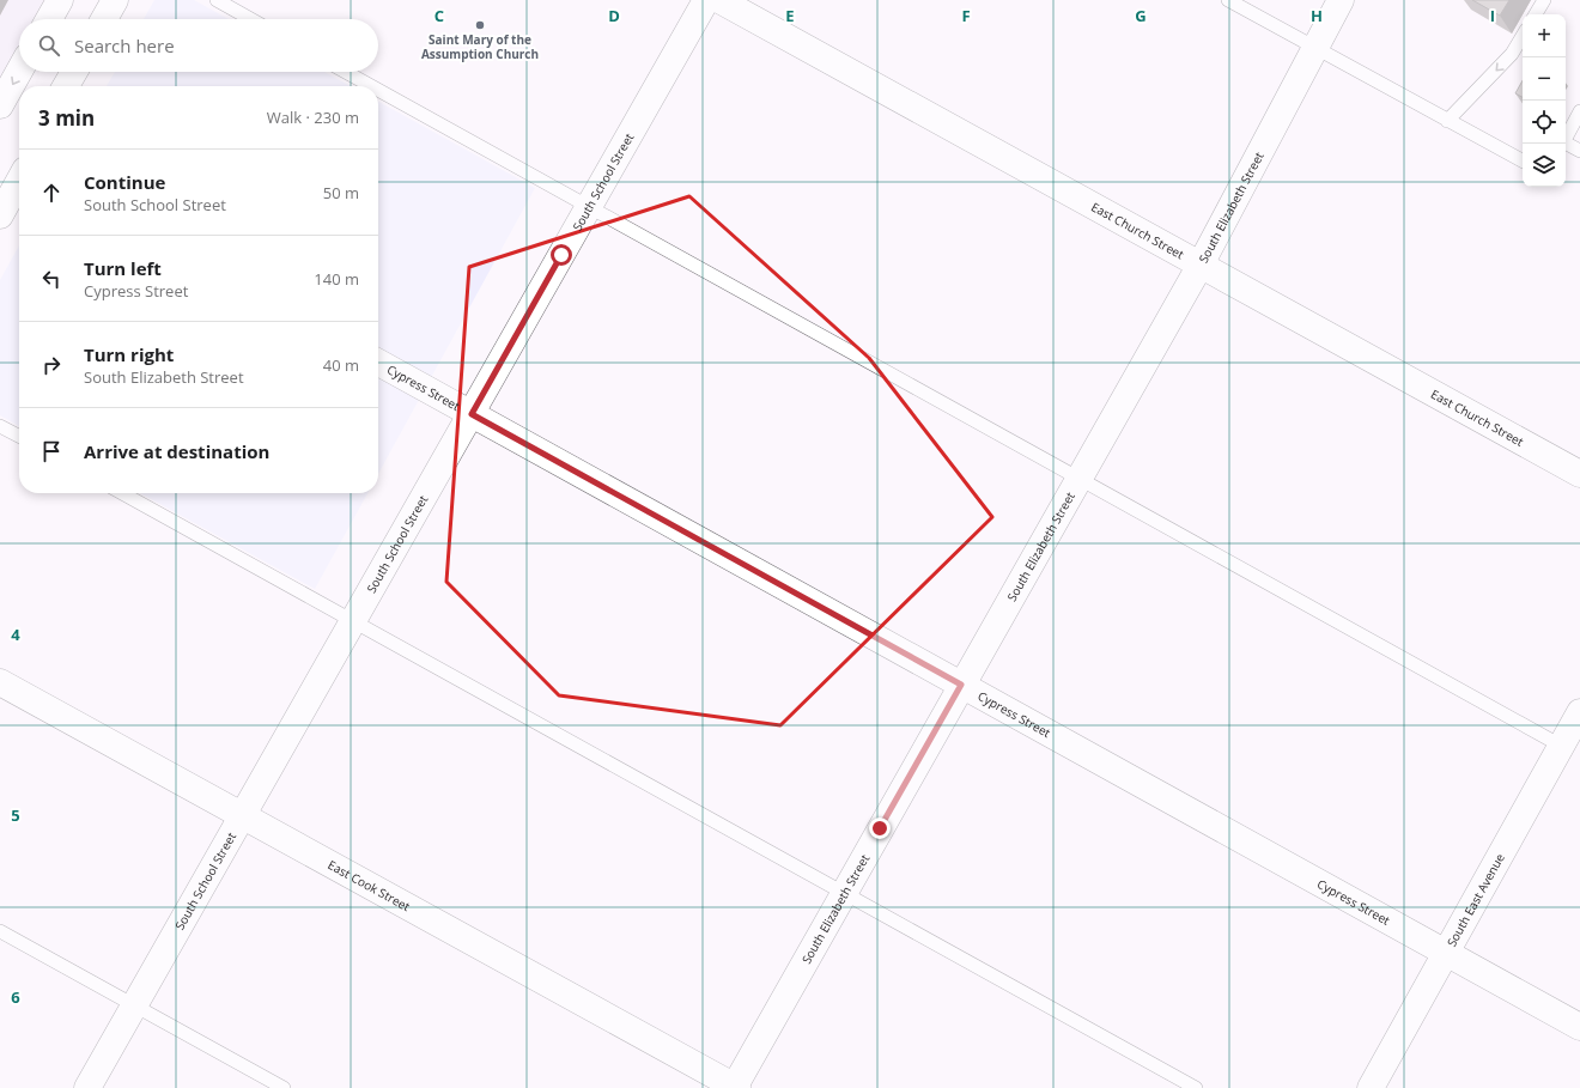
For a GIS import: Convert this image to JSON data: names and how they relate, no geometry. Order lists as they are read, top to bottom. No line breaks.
{"streets":{"street":["South School Street","South Elizabeth Street","East Church Street","Cypress Street","East Cook Street","South East Avenue"]},"crossings":[["South School Street","Cypress Street"],["South School Street","East Cook Street"],["South Elizabeth Street","East Church Street"],["South Elizabeth Street","Cypress Street"],["South Elizabeth Street","East Cook Street"],["Cypress Street","South East Avenue"]],"places":["Saint Mary of the Assumption Church"],"page":{"map_buttons":["+","−"],"search":"Search here","heading":["3 min","Walk · 230 m"],"list":[["Continue","South School Street","50 m"],["Turn left","Cypress Street","140 m"],["Turn right","South Elizabeth Street","40 m"],"Arrive at destination"]},"grid":{"columns":["C","D","E","F","G","H","I"],"rows":["4","5","6"]}}
